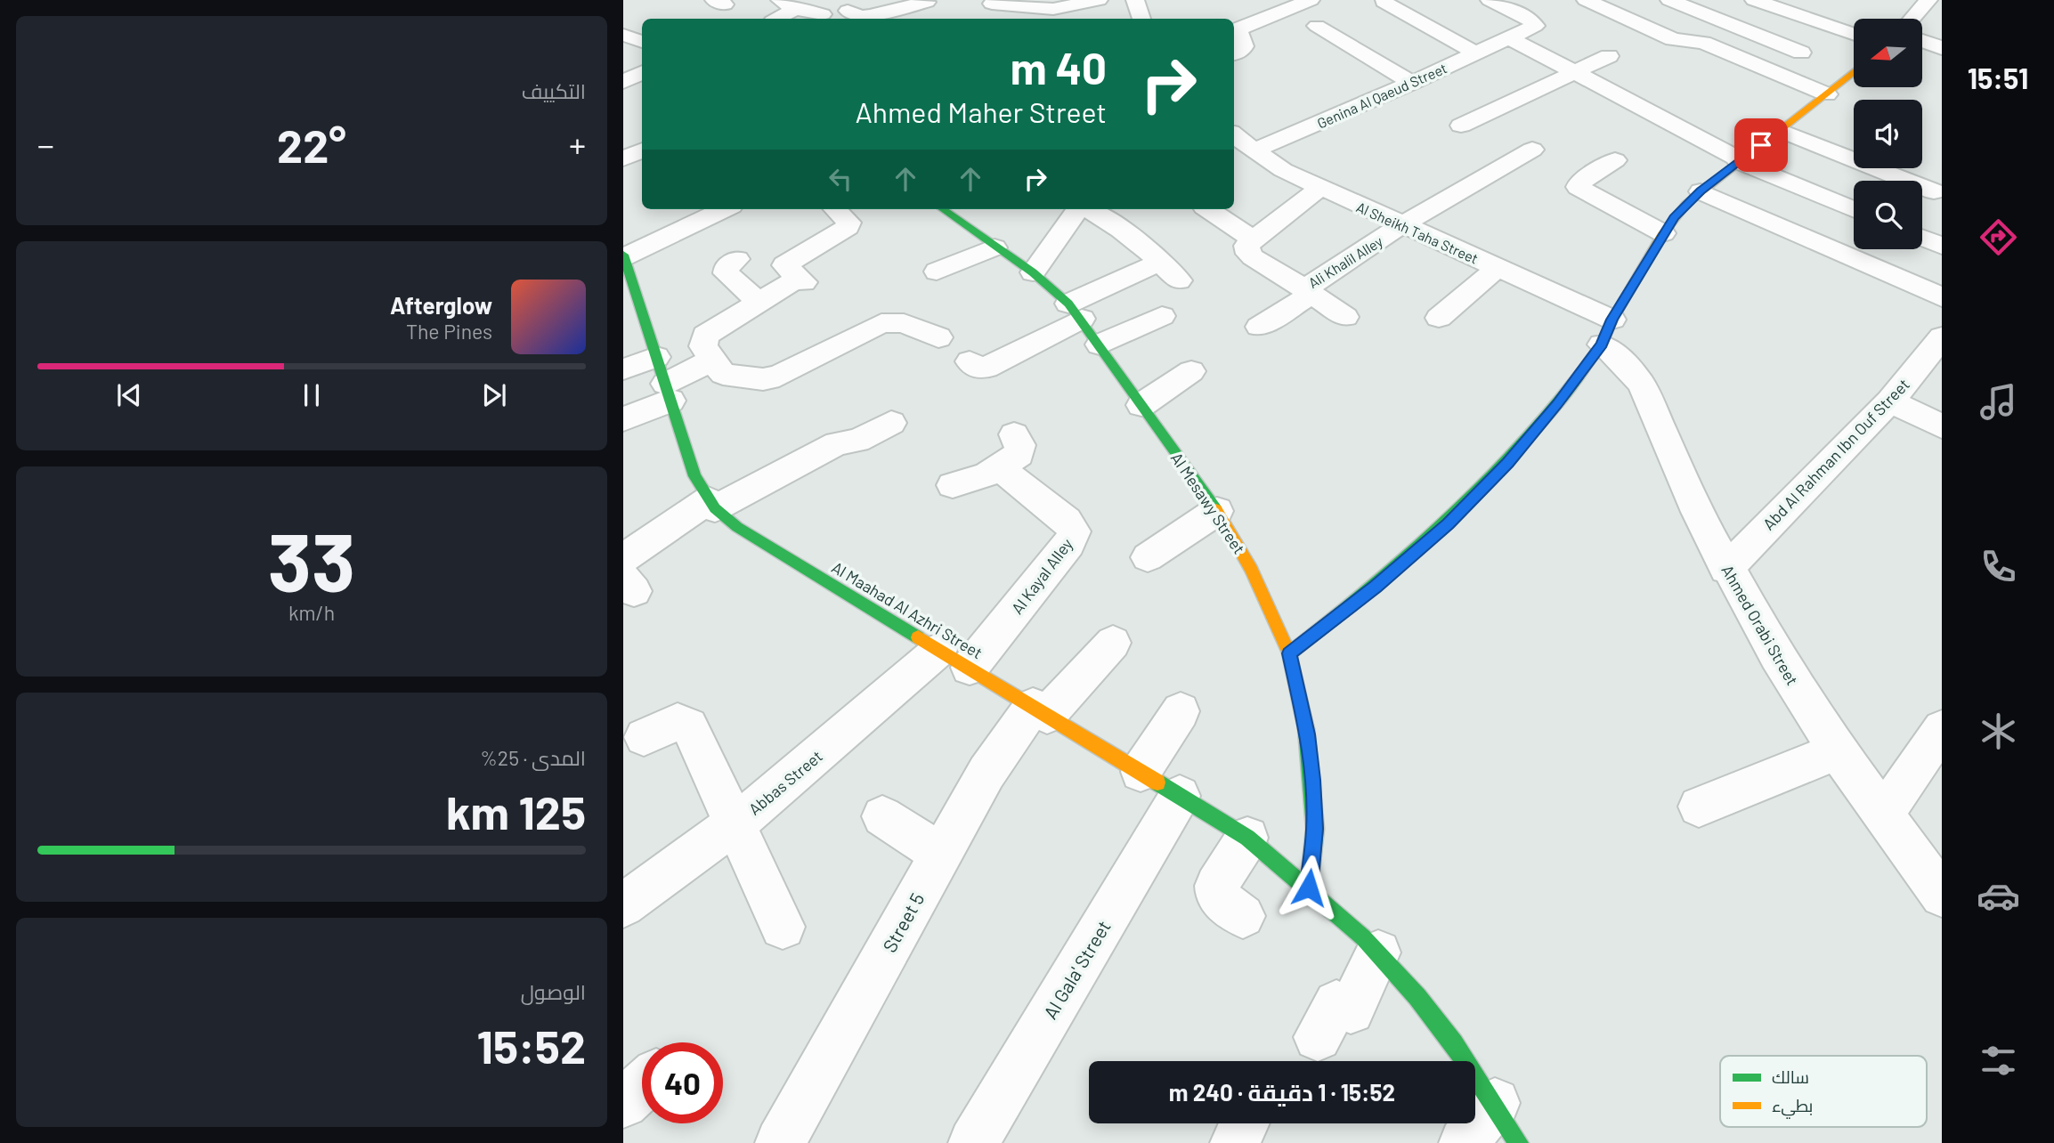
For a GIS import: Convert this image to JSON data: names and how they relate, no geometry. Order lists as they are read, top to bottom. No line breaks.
{"streets":{"street":["Genina Al Qaeud Street","Al Sheikh Taha Street","Ali Khalil Alley","Abd Al Rahman Ibn Ouf Street","Al Mesawy Street","Al Kayal Alley","Al Maahad Al Azhri Street","Ahmed Orabi Street","Abbas Street","Street 5","Al Gala' Street"]},"crossings":[["Genina Al Qaeud Street","Al Sheikh Taha Street"],["Al Sheikh Taha Street","Ali Khalil Alley"],["Al Sheikh Taha Street","Ahmed Orabi Street"],["Abd Al Rahman Ibn Ouf Street","Ahmed Orabi Street"],["Al Mesawy Street","Al Maahad Al Azhri Street"],["Al Kayal Alley","Al Maahad Al Azhri Street"],["Al Kayal Alley","Abbas Street"],["Al Maahad Al Azhri Street","Abbas Street"],["Al Maahad Al Azhri Street","Street 5"],["Al Maahad Al Azhri Street","Al Gala' Street"]],"legend":["سالك","بطيء"],"north":"left","page":{"tabs":"15:51","tile":["التكييف",["33","km/h"],["المدى · 25%","125 km"],["الوصول","15:52"]],"turn":["40 m","Ahmed Maher Street"],"heat":["−","22°","+"],"song":["Afterglow","The Pines"],"limit":"40","trip":"15:52 · 1 دقيقة · 240 m"}}
